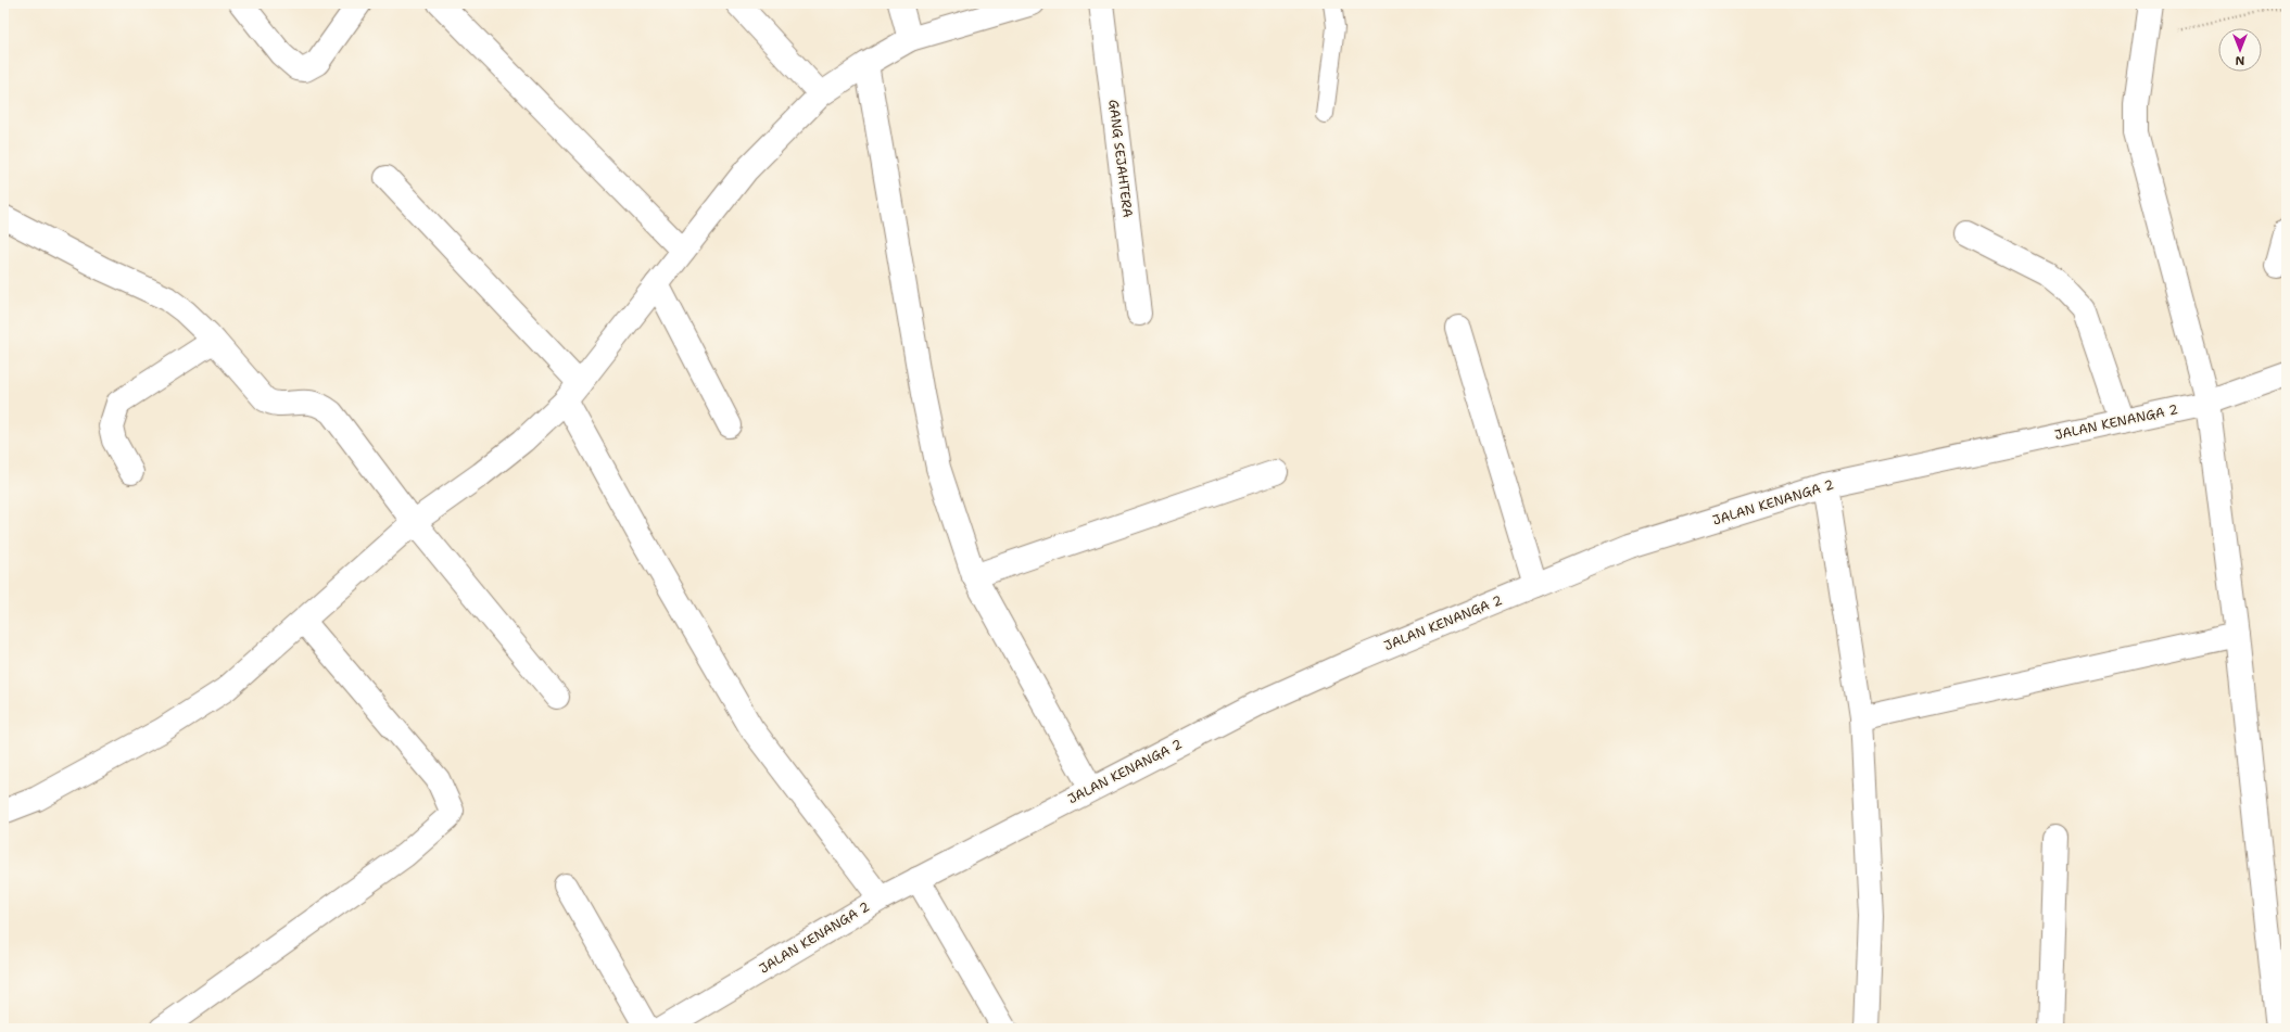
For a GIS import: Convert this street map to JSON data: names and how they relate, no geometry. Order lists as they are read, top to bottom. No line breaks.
{"streets":{"street":["GANG SEJAHTERA","JALAN KENANGA 2"]},"north":"bottom"}
